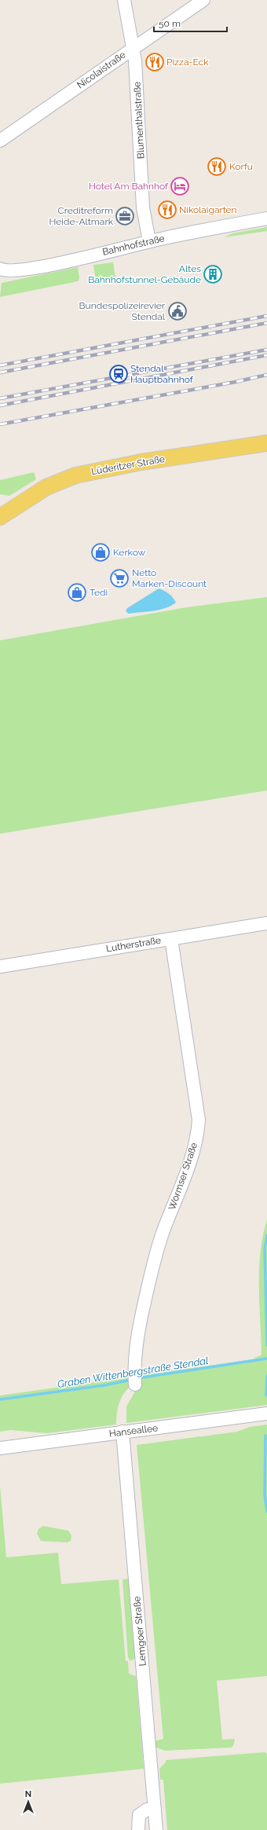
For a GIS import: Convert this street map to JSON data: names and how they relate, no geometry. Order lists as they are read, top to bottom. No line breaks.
{"streets":{"main road":["Lüderitzer Straße"],"street":["Nicolaistraße","Blumenthalstraße","Bahnhofstraße","Lutherstraße","Wormser Straße","Hanseallee","Lemgoer Straße"]},"crossings":[["Nicolaistraße","Blumenthalstraße"],["Blumenthalstraße","Bahnhofstraße"],["Lutherstraße","Wormser Straße"],["Hanseallee","Lemgoer Straße"]],"water":["Graben Wittenbergstraße Stendal"],"places":{"restaurant":["Pizza-Eck","Korfu","Nikolaigarten"],"hotel":["Hotel Am Bahnhof"],"office":["Creditreform Heide-Altmark"],"building":["Altes Bahnhofstunnel-Gebäude"],"public building":["Bundespolizeirevier Stendal"],"station":["Stendal Hauptbahnhof"],"shop":["Kerkow","Tedi"],"supermarket":["Netto Marken-Discount"]},"scale_bar":"50 m","north":"top"}
